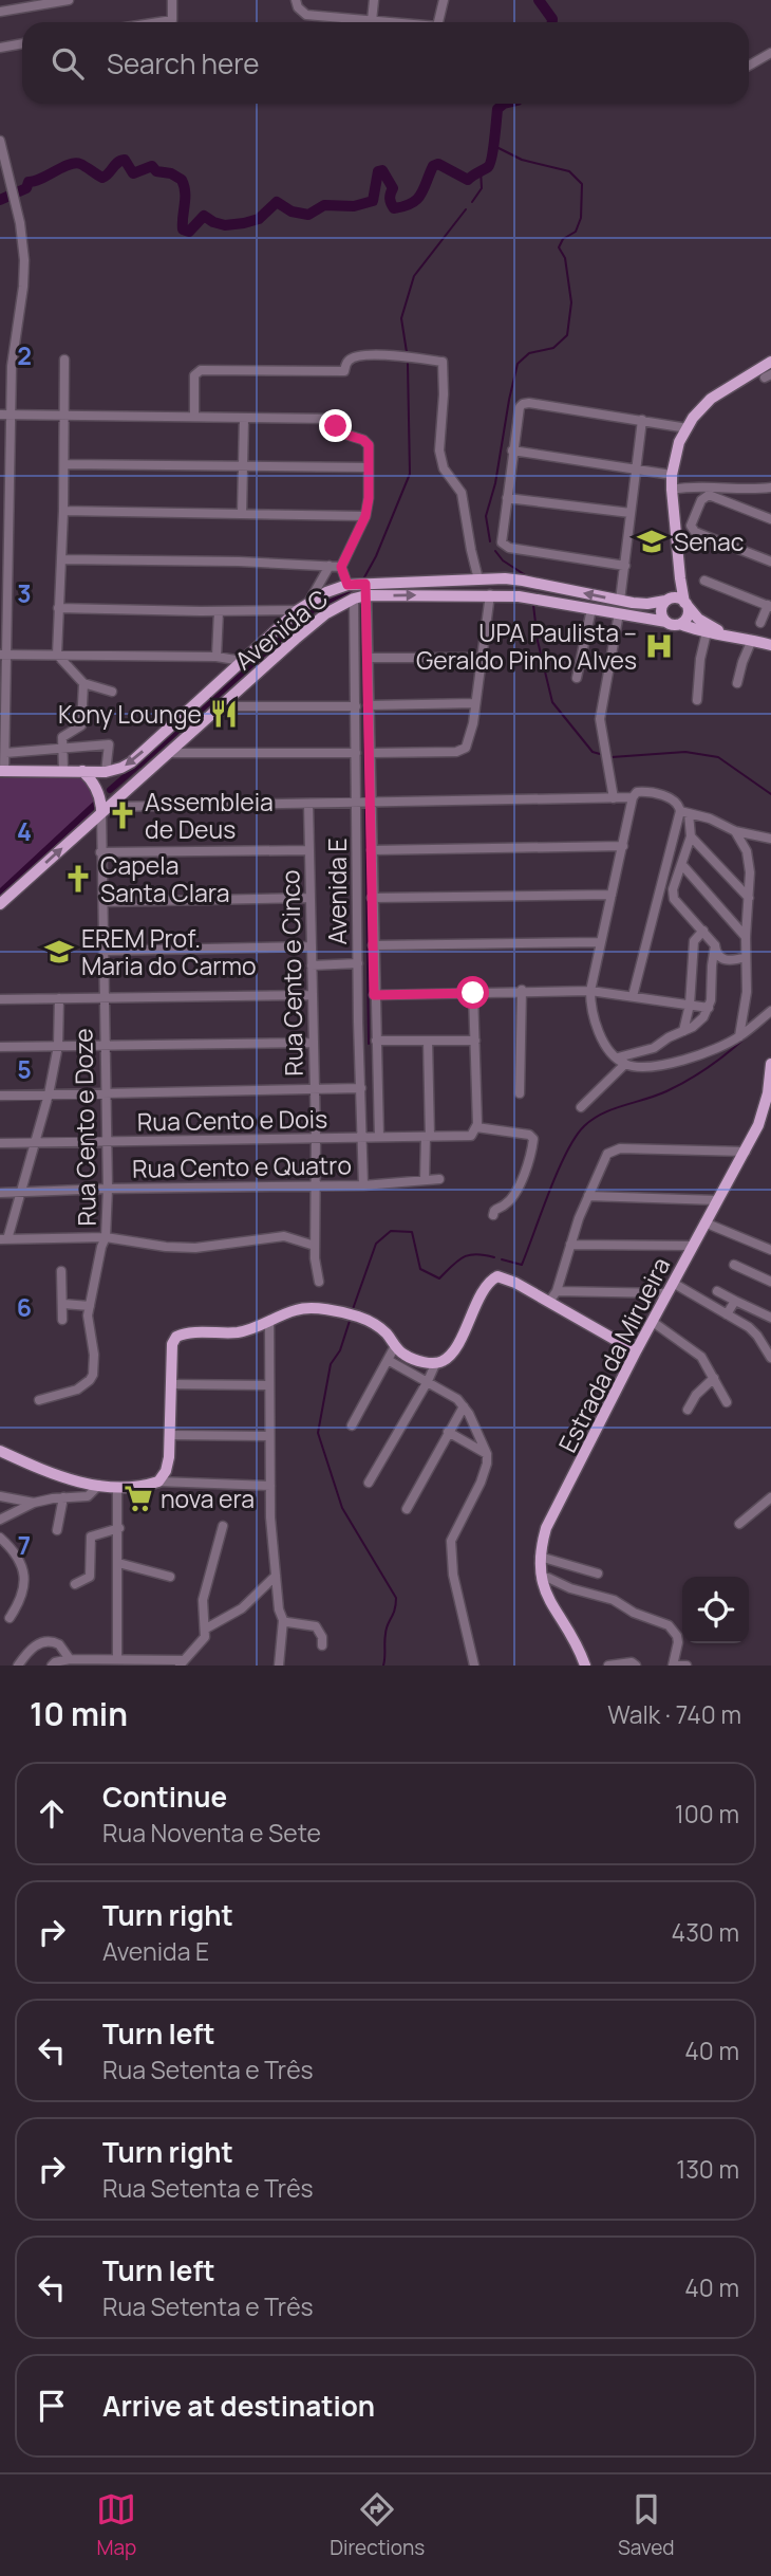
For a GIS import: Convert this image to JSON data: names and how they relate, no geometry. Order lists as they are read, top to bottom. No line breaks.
{"streets":{"main road":["Avenida C","Estrada da Mirueira"],"street":["Avenida E","Rua Cento e Cinco","Rua Cento e Dois","Rua Cento e Doze","Rua Cento e Quatro"]},"crossings":[["Avenida C","Avenida E"],["Avenida C","Rua Cento e Doze"],["Avenida E","Rua Cento e Dois"],["Avenida E","Rua Cento e Quatro"],["Rua Cento e Cinco","Rua Cento e Dois"],["Rua Cento e Cinco","Rua Cento e Quatro"],["Rua Cento e Dois","Rua Cento e Doze"],["Rua Cento e Doze","Rua Cento e Quatro"]],"places":{"school or university":["Senac","EREM Prof. Maria do Carmo"],"hospital":["UPA Paulista – Geraldo Pinho Alves"],"restaurant":["Kony Lounge"],"church":["Assembleia de Deus","Capela Santa Clara"],"supermarket":["nova era"]},"page":{"search":"Search here","heading":["10 min","Walk · 740 m"],"list":[["Continue","Rua Noventa e Sete","100 m"],["Turn right","Avenida E","430 m"],["Turn left","Rua Setenta e Três","40 m"],["Turn right","Rua Setenta e Três","130 m"],["Turn left","Rua Setenta e Três","40 m"],"Arrive at destination"],"nav":["Map","Directions","Saved"]},"grid":{"rows":["2","3","4","5","6","7"]}}
